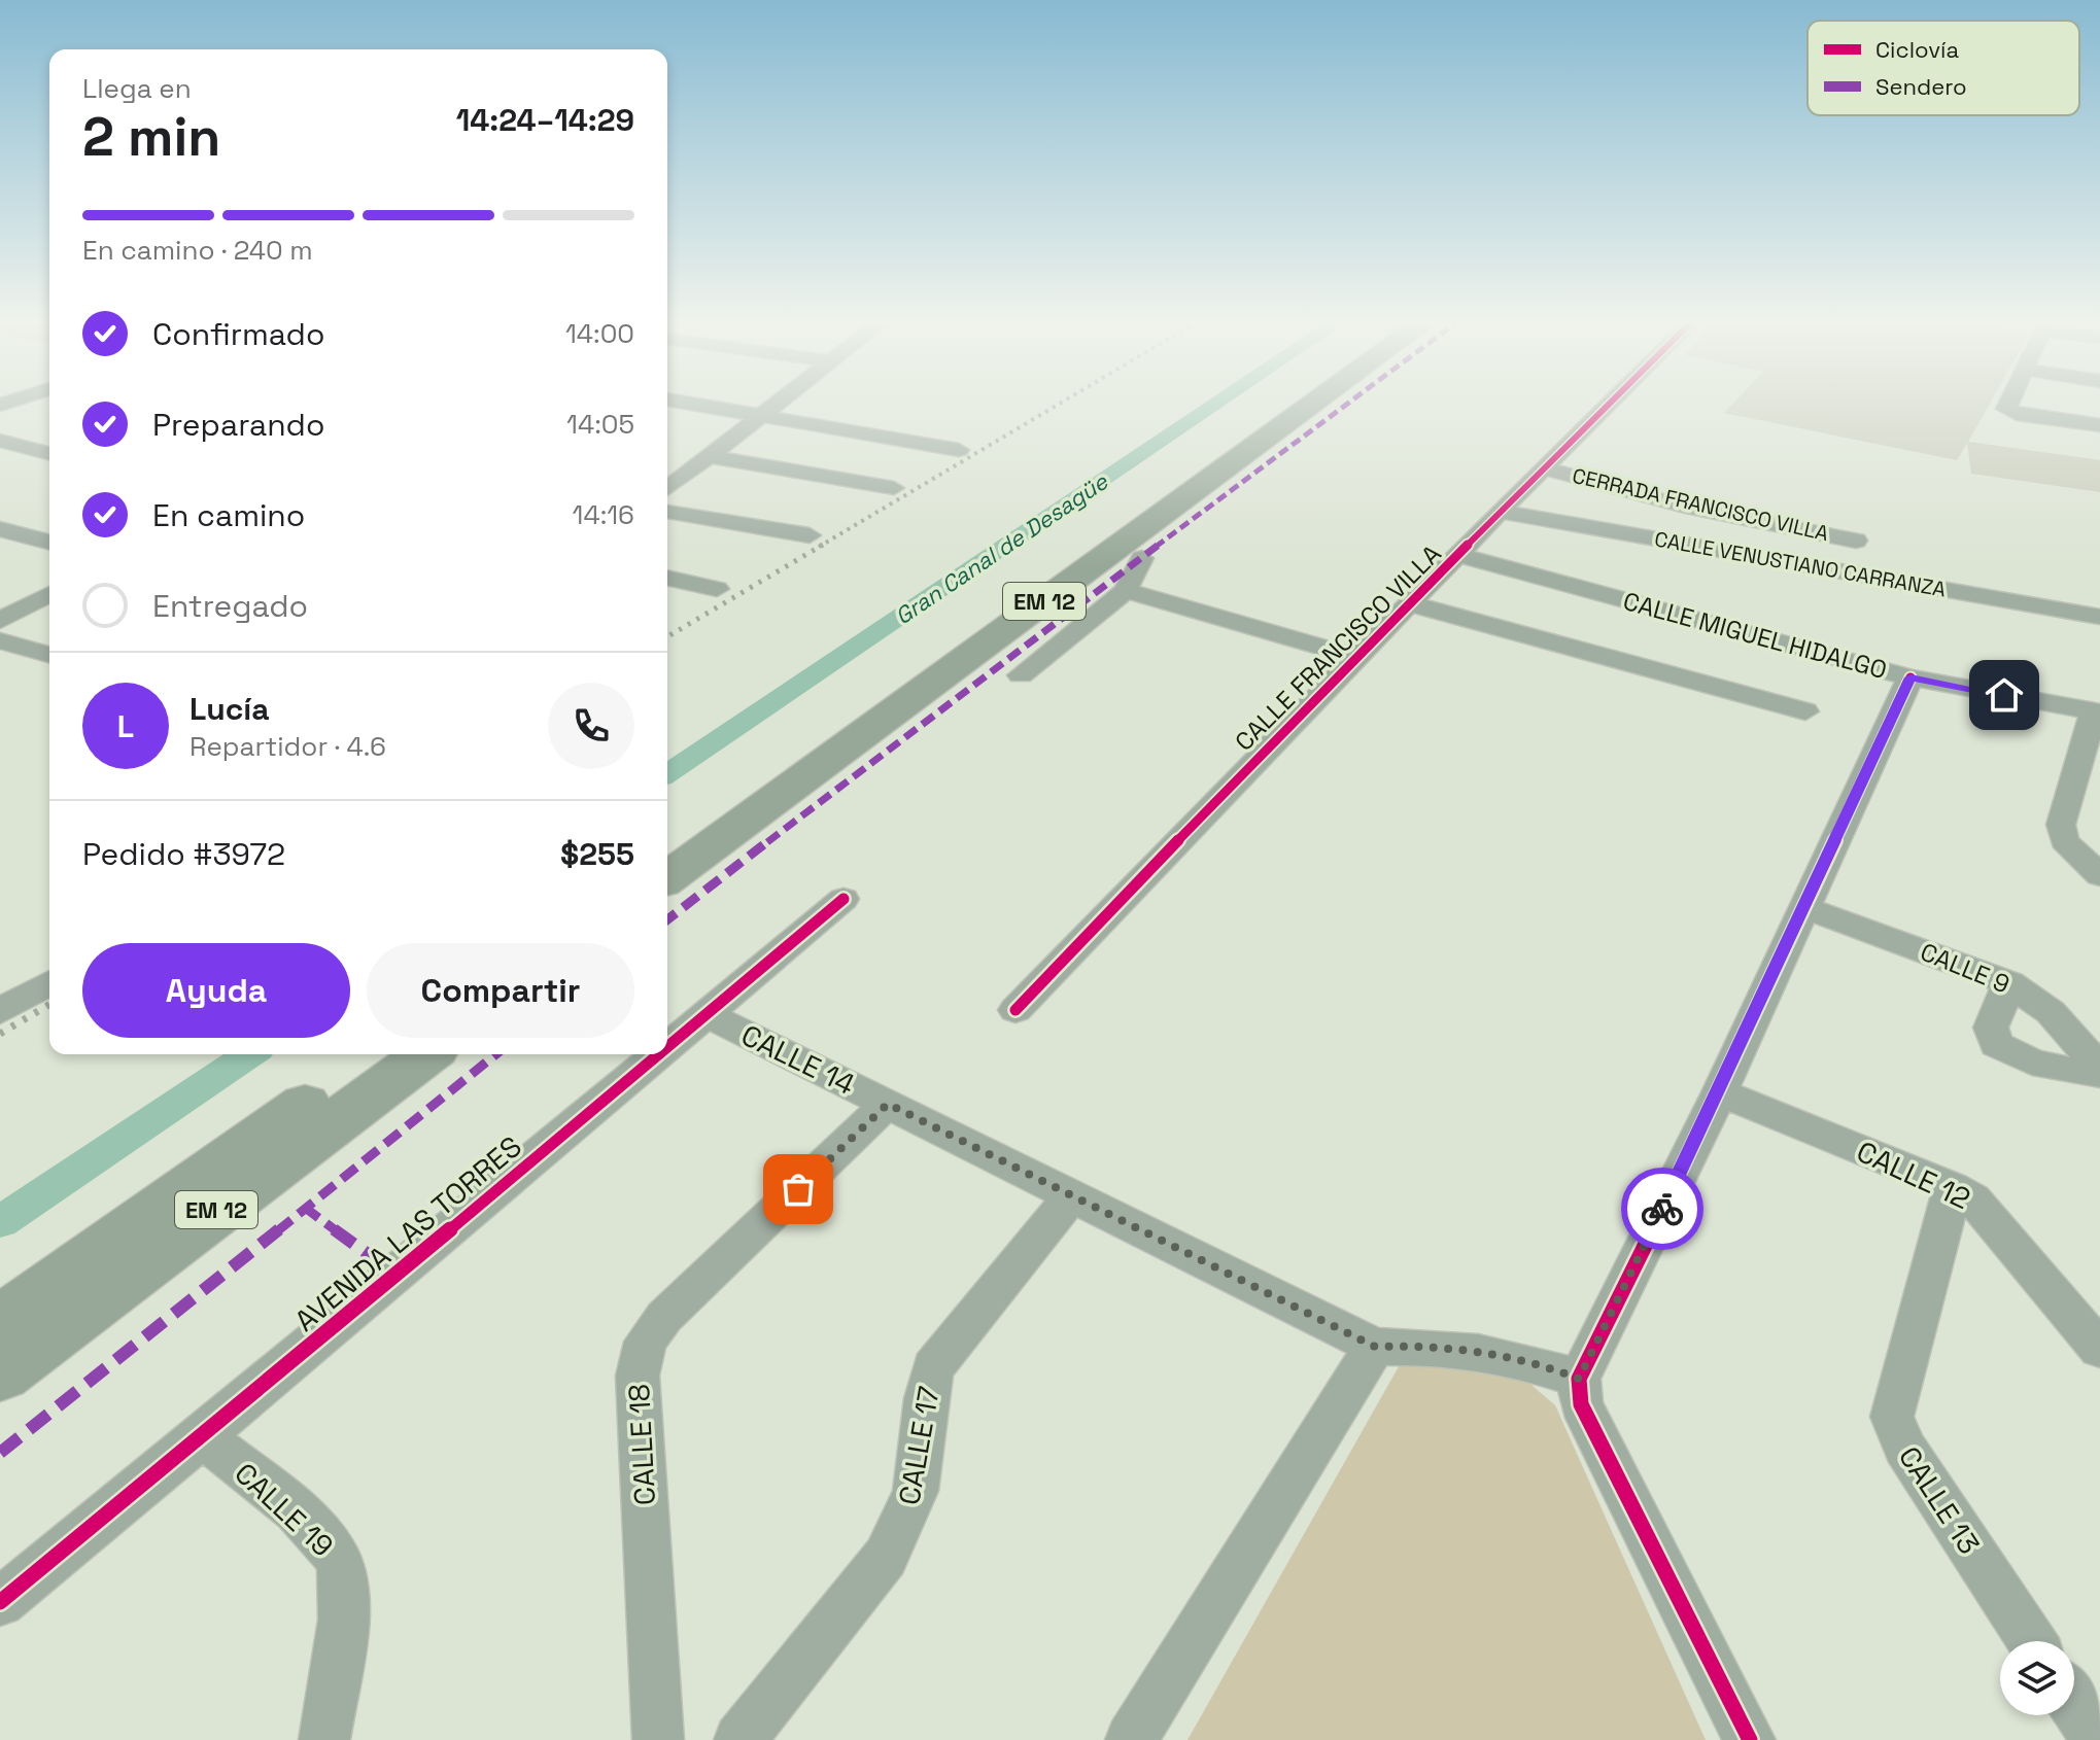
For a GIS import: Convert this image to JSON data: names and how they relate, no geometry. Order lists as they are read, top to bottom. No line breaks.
{"streets":{"highway":["EM 12"],"street":["CERRADA FRANCISCO VILLA","CALLE VENUSTIANO CARRANZA","CALLE MIGUEL HIDALGO","CALLE FRANCISCO VILLA","CALLE 9","CALLE 14","CALLE 12","AVENIDA LAS TORRES","CALLE 18","CALLE 17","CALLE 13","CALLE 19"]},"crossings":[["CERRADA FRANCISCO VILLA","CALLE FRANCISCO VILLA"],["CALLE VENUSTIANO CARRANZA","CALLE FRANCISCO VILLA"],["CALLE MIGUEL HIDALGO","CALLE FRANCISCO VILLA"],["CALLE 14","AVENIDA LAS TORRES"],["CALLE 14","CALLE 18"],["CALLE 14","CALLE 17"],["CALLE 12","CALLE 13"],["AVENIDA LAS TORRES","CALLE 19"]],"water":["Gran Canal de Desagüe"],"legend":["Ciclovía","Sendero"],"page":{"heading":["2 min","Llega en","14:24–14:29"],"panel":["Lucía","Repartidor · 4.6","Pedido #3972","$255"],"bar":"En camino · 240 m","list":[["Confirmado","14:00"],["Preparando","14:05"],["En camino","14:16"],"Entregado"],"round":"L","buttons":["Ayuda","Compartir"]}}
